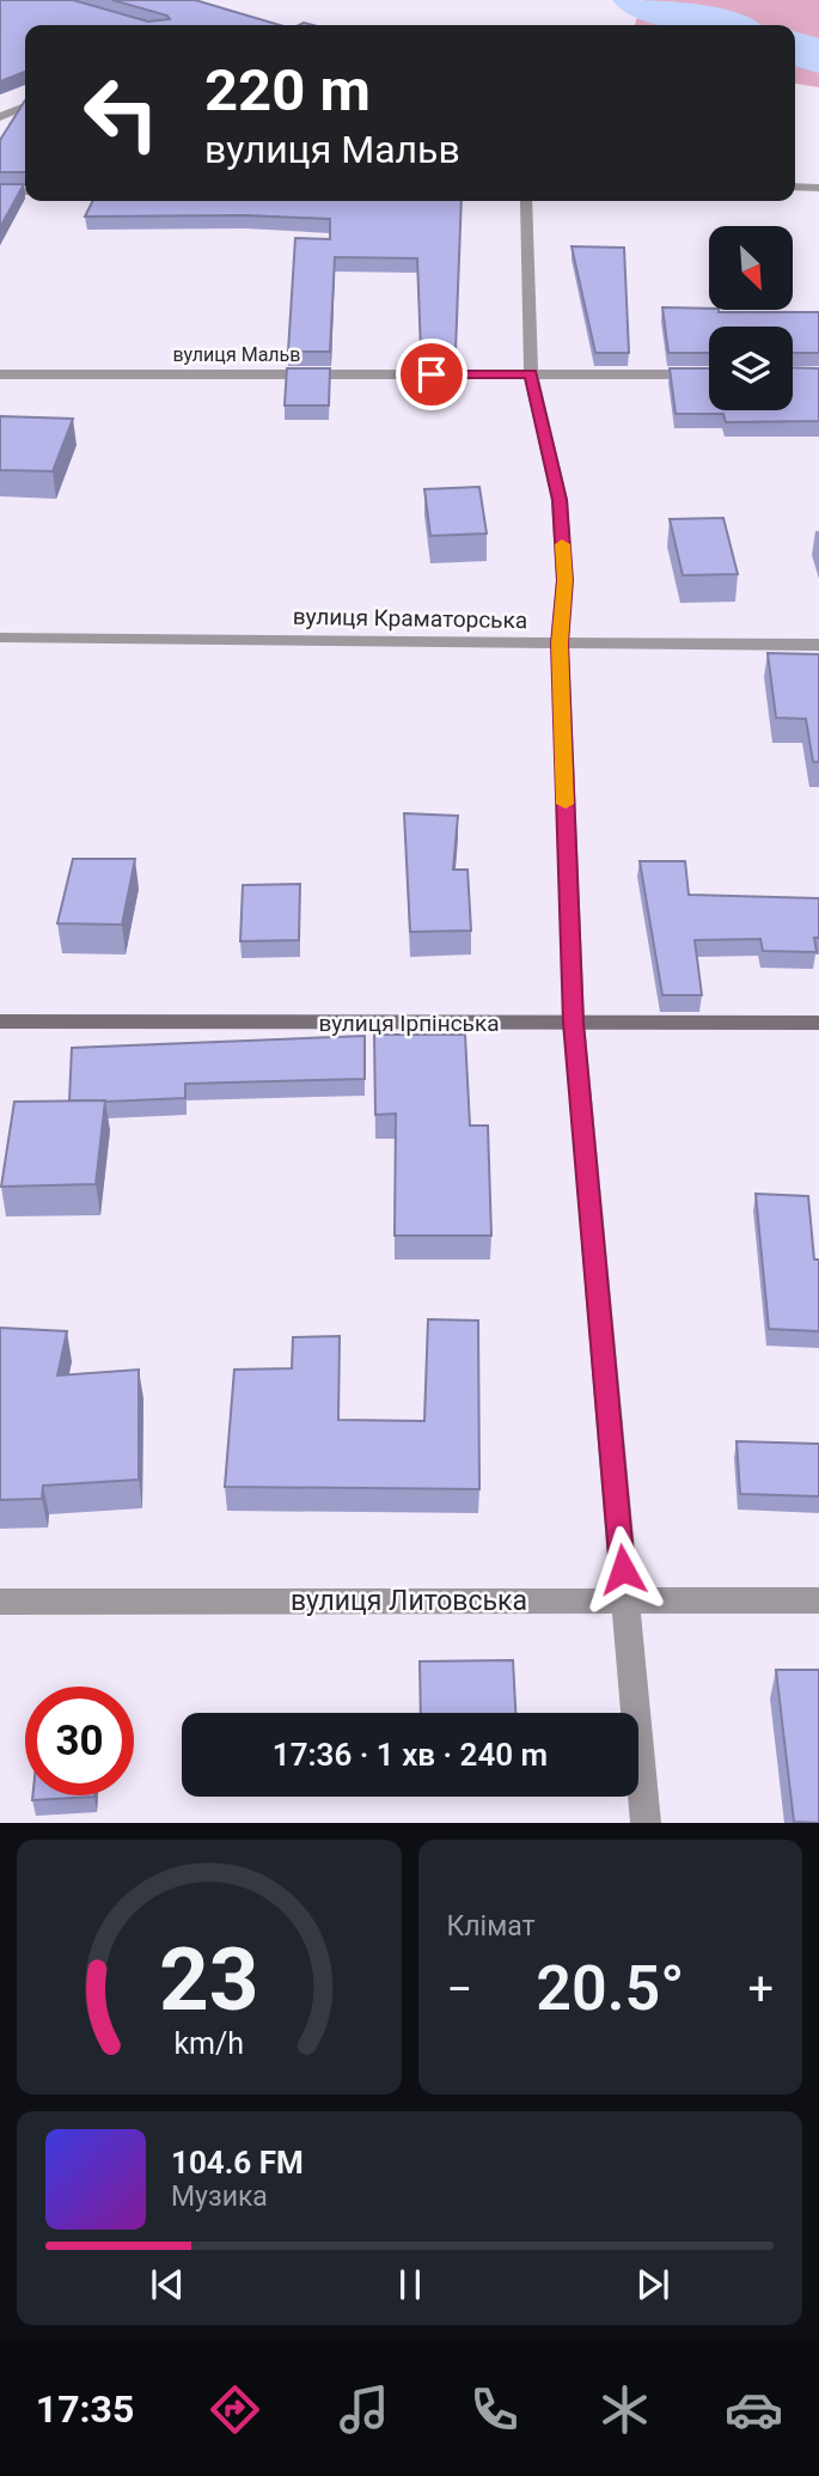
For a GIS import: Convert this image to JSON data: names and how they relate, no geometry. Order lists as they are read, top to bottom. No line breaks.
{"streets":{"street":["вулиця Мальв","вулиця Краматорська","вулиця Ірпінська","вулиця Литовська"]},"north":"bottom right","page":{"turn":["220 m","вулиця Мальв"],"limit":"30","trip":"17:36 · 1 хв · 240 m","tile":"Клімат","heat":["−","20.5°","+"],"song":["104.6 FM","Музика"],"tabs":"17:35","gauge":["23","km/h"]}}
